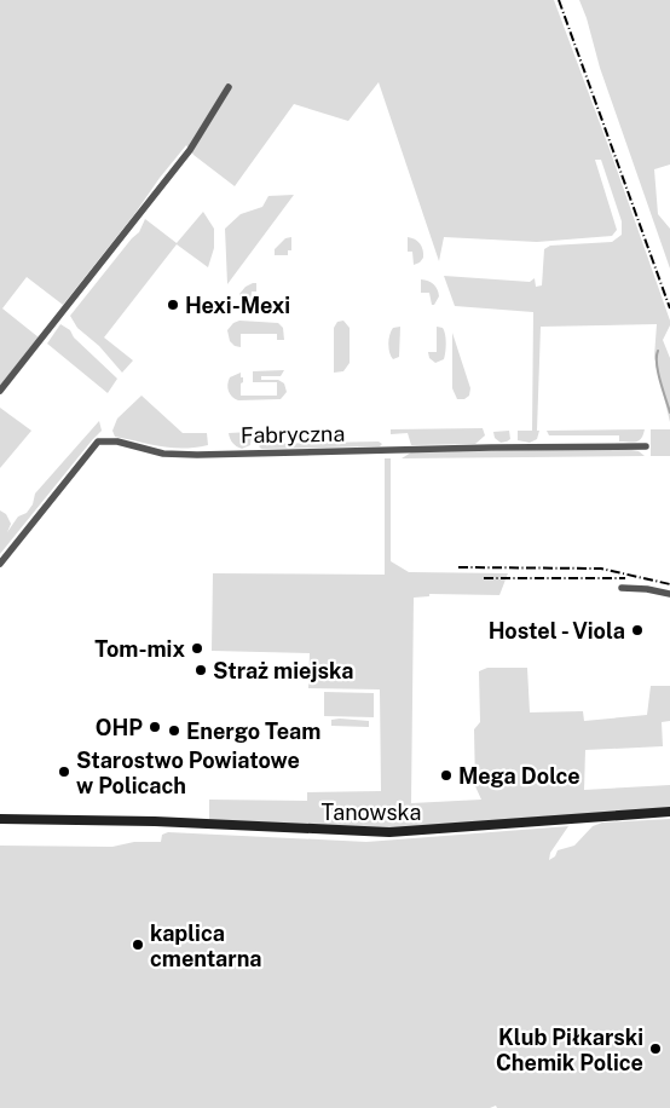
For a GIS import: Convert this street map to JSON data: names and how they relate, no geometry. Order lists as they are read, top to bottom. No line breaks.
{"streets":{"main road":["Tanowska"],"street":["Fabryczna"]},"places":["Hexi-Mexi","Hostel - Viola","Tom-mix","Straż miejska","OHP","Energo Team","Starostwo Powiatowe w Policach","Mega Dolce","kaplica cmentarna","Klub Piłkarski Chemik Police"]}
